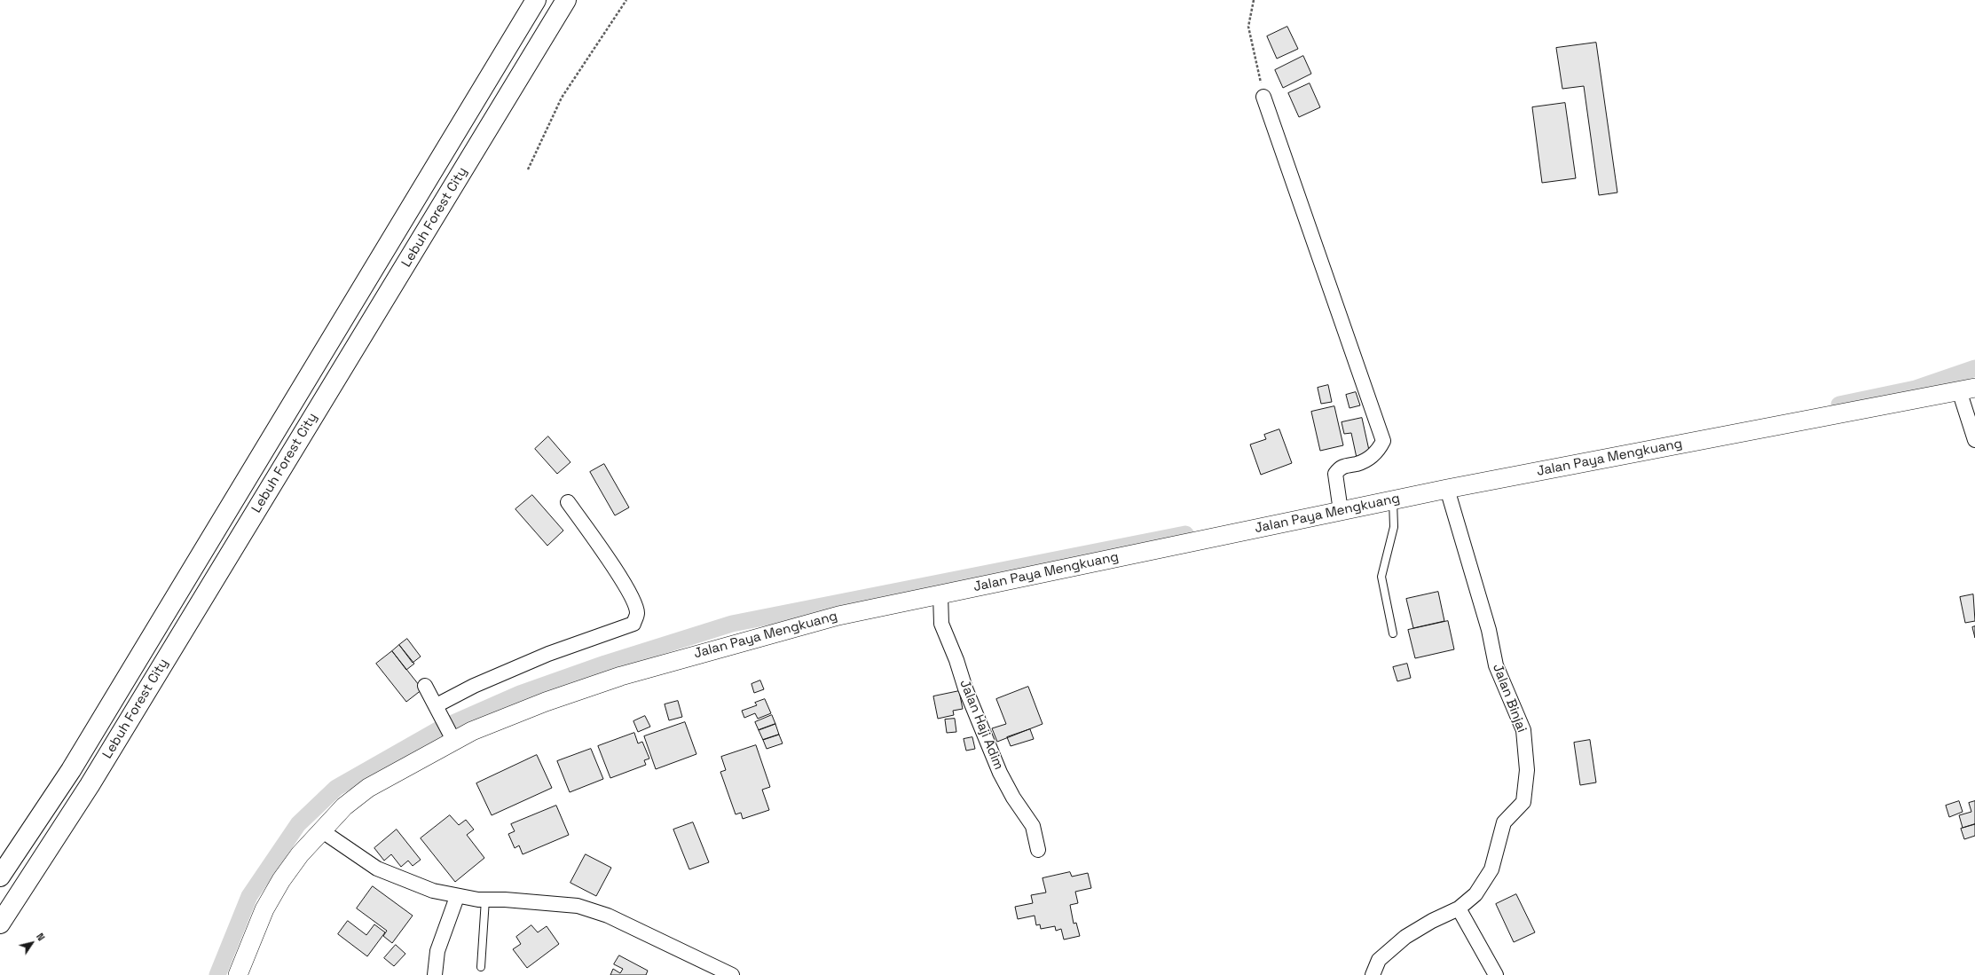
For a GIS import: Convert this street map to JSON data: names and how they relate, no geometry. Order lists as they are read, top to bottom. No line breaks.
{"streets":{"main road":["Lebuh Forest City"],"street":["Jalan Paya Mengkuang","Jalan Binjai","Jalan Haji Adim"]},"crossings":[["Jalan Paya Mengkuang","Jalan Binjai"],["Jalan Paya Mengkuang","Jalan Haji Adim"]],"north":"top right"}
